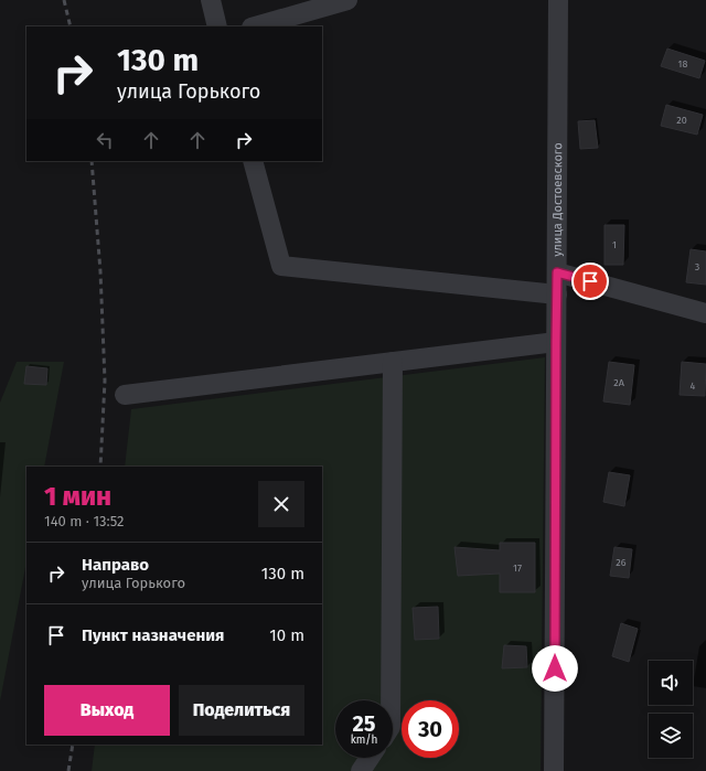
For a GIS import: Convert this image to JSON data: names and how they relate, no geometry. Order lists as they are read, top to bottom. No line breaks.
{"streets":{"street":["улица Достоевского"]},"house_numbers":["18","20","1","3","2А","4","26","17"],"page":{"turn":["130 m","улица Горького"],"heading":["1 мин","140 m · 13:52"],"list":[{"name":"Направо","note":"улица Горького","value":"130 m"},{"name":"Пункт назначения","value":"10 m"}],"buttons":["Выход","Поделиться"],"speed":"25 km/h","limit":"30"}}
